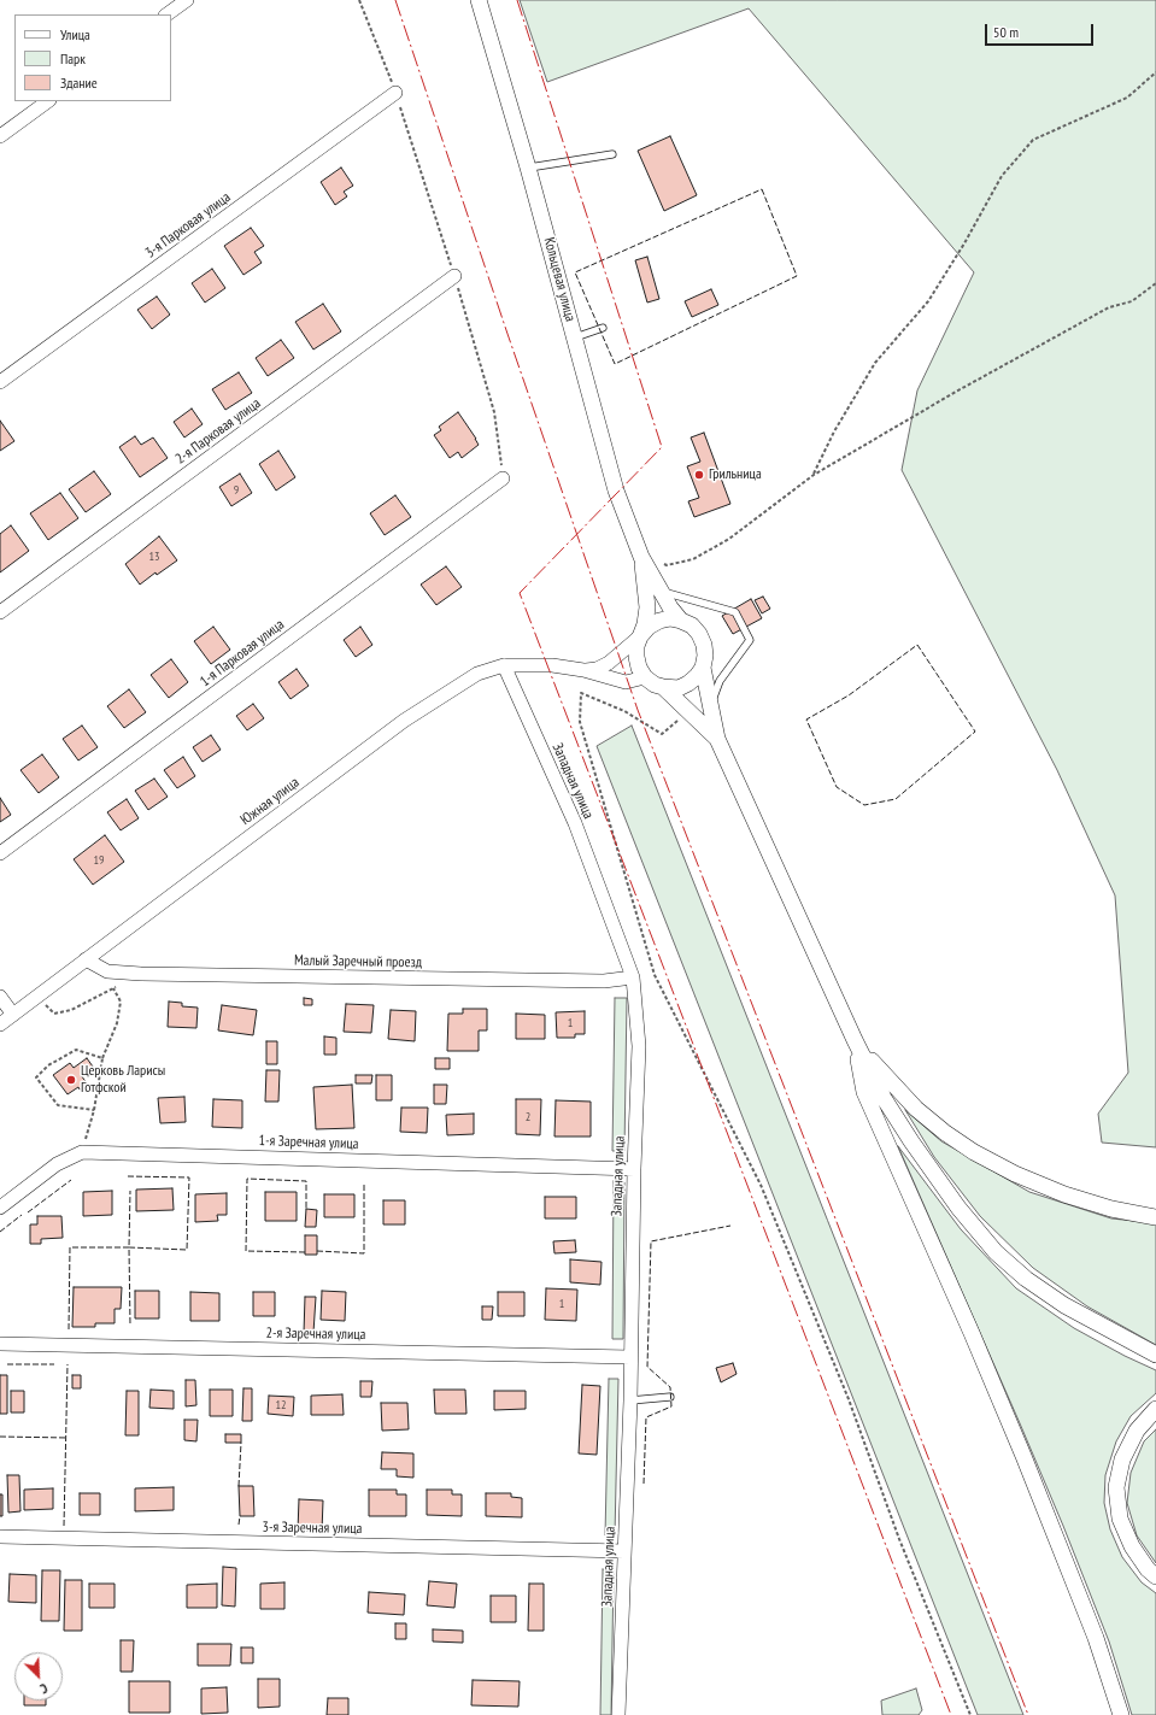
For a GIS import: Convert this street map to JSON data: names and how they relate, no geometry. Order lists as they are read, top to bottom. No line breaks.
{"streets":{"street":["3-я Парковая улица","Кольцевая улица","2-я Парковая улица","1-я Парковая улица","Западная улица","Южная улица","Малый Заречный проезд","1-я Заречная улица","2-я Заречная улица","3-я Заречная улица"]},"crossings":[["Западная улица","Южная улица"],["Западная улица","Малый Заречный проезд"],["Западная улица","1-я Заречная улица"],["Западная улица","2-я Заречная улица"],["Западная улица","3-я Заречная улица"],["Южная улица","Малый Заречный проезд"]],"places":["Грильница","Церковь Ларисы Готфской"],"house_numbers":["9","13","19","1","2","1","12"],"legend":["Улица","Парк","Здание"],"scale_bar":"50 m","north":"bottom right"}
